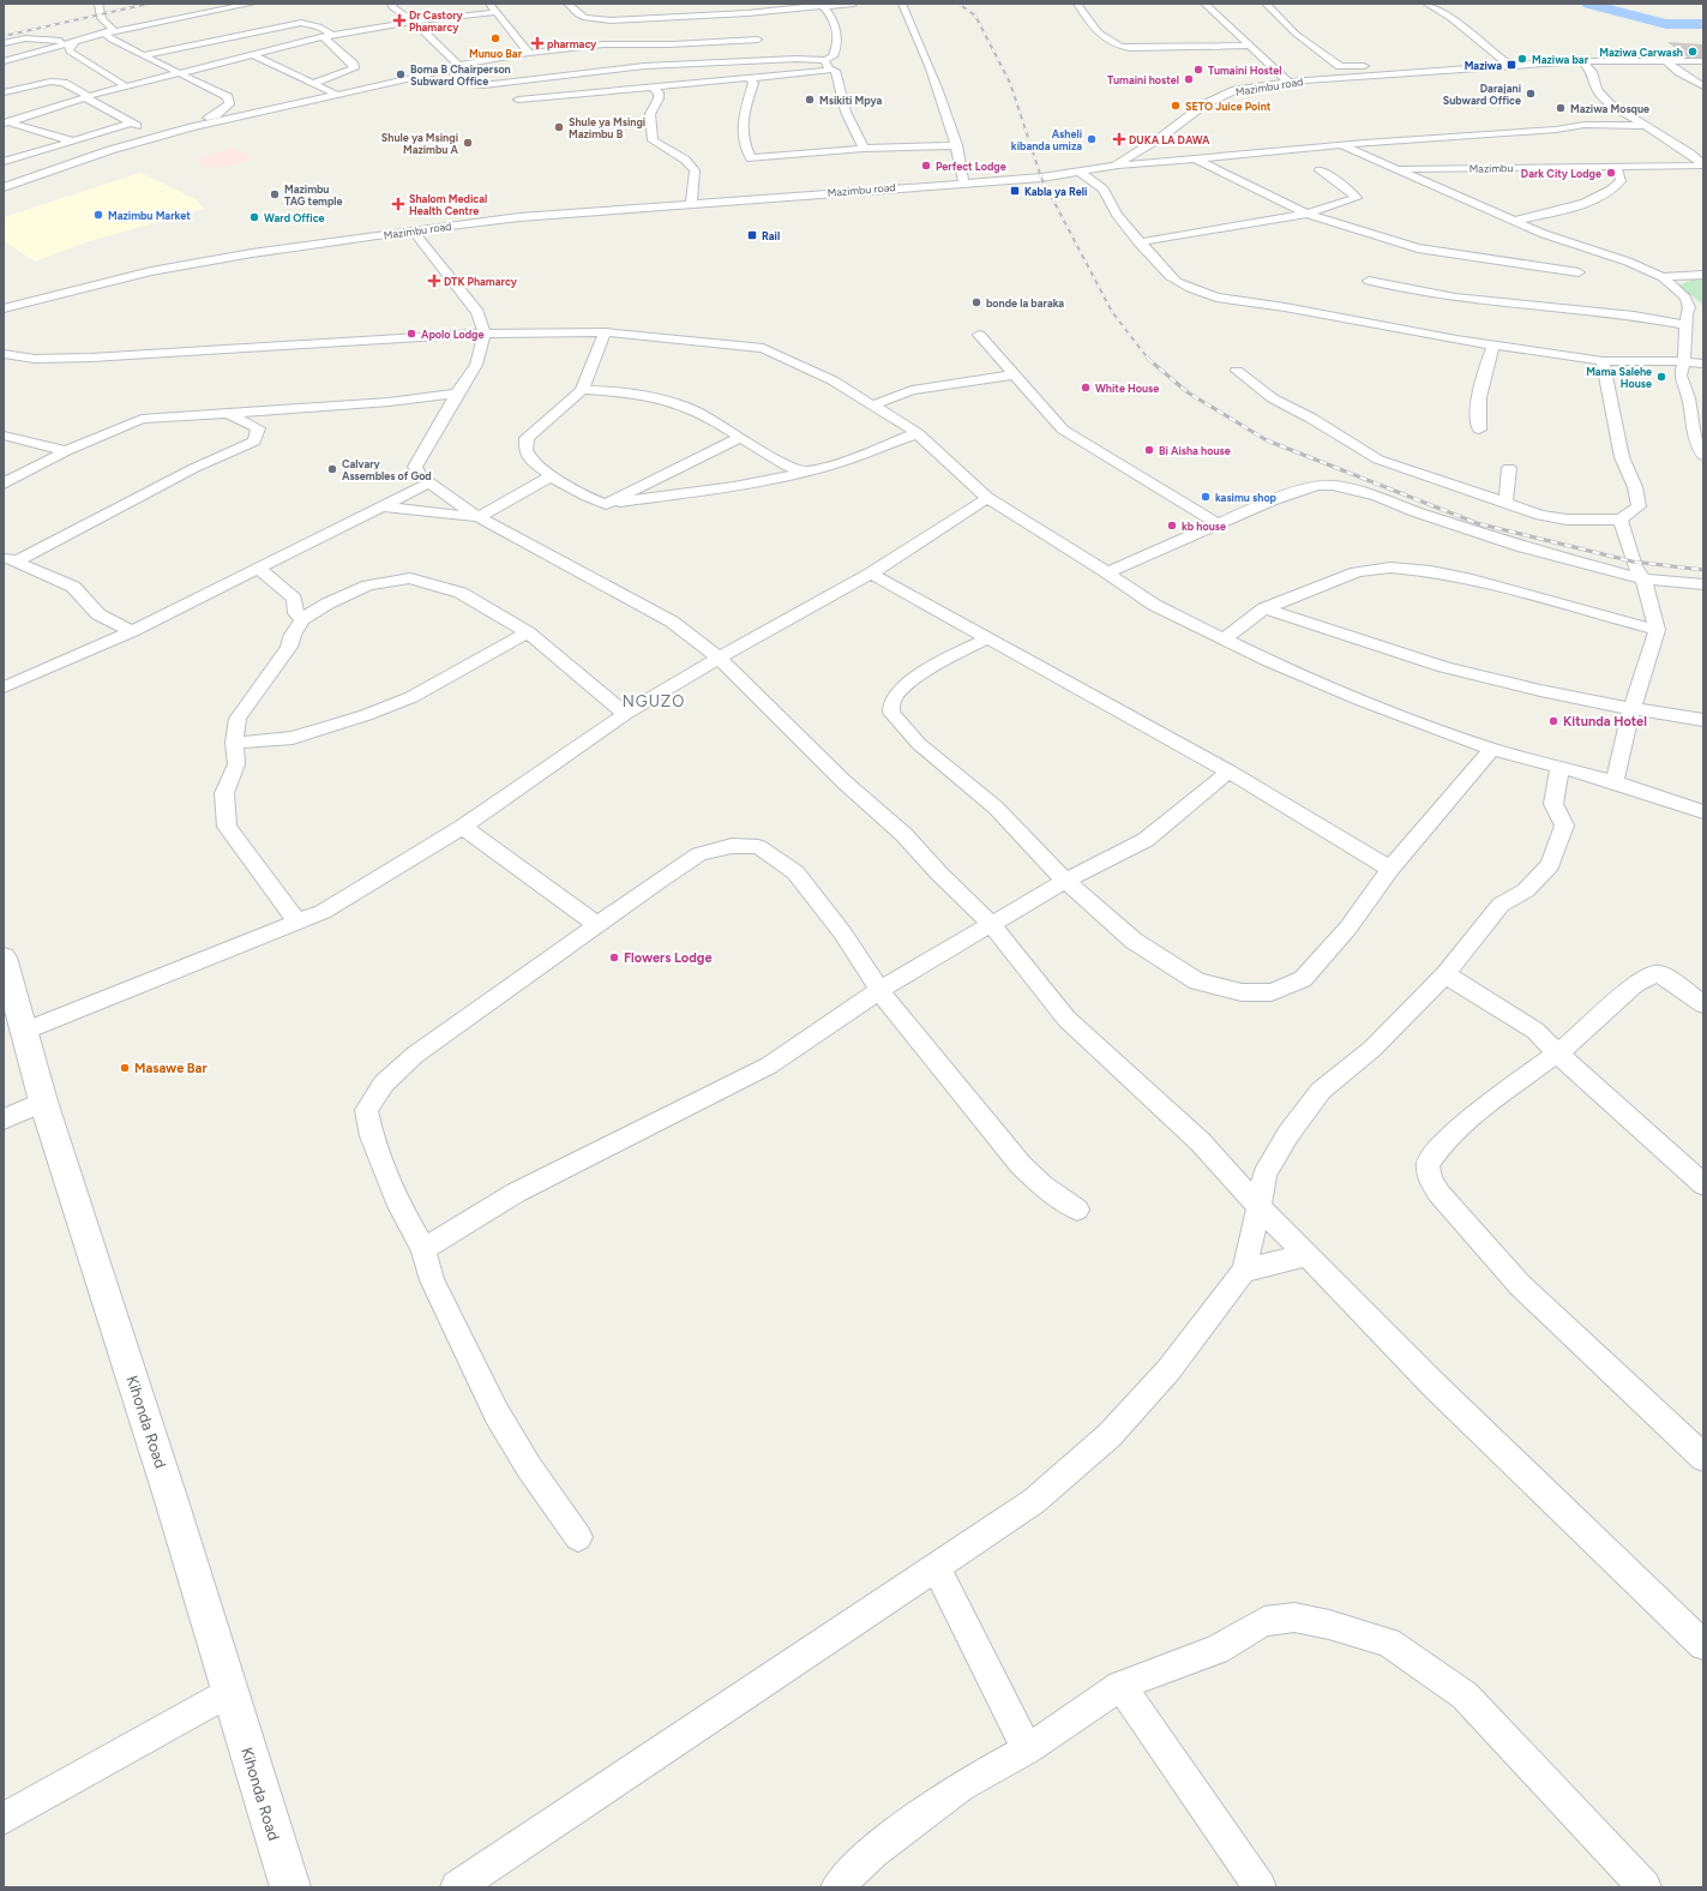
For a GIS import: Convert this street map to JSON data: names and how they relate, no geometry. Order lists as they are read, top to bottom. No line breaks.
{"streets":{"street":["Mazimbu road","Mazimbu","Kihonda Road"]},"districts":["NGUZO"],"places":{"health":["Dr Castory Phamarcy","pharmacy","DUKA LA DAWA","Shalom Medical Health Centre","DTK Phamarcy"],"other":["Munuo Bar","Maziwa Carwash","Maziwa bar","Tumaini Hostel","Boma B Chairperson Subward Office","Tumaini hostel","Darajani Subward Office","Msikiti Mpya","SETO Juice Point","Maziwa Mosque","Shule ya Msingi Mazimbu B","Asheli kibanda umiza","Shule ya Msingi Mazimbu A","Perfect Lodge","Dark City Lodge","Mazimbu TAG temple","Mazimbu Market","Ward Office","bonde la baraka","Apolo Lodge","Mama Salehe House","White House","Bi Aisha house","Calvary Assembles of God","kasimu shop","kb house","Kitunda Hotel","Flowers Lodge","Masawe Bar"],"transit":["Maziwa","Kabla ya Reli","Rail"]}}
